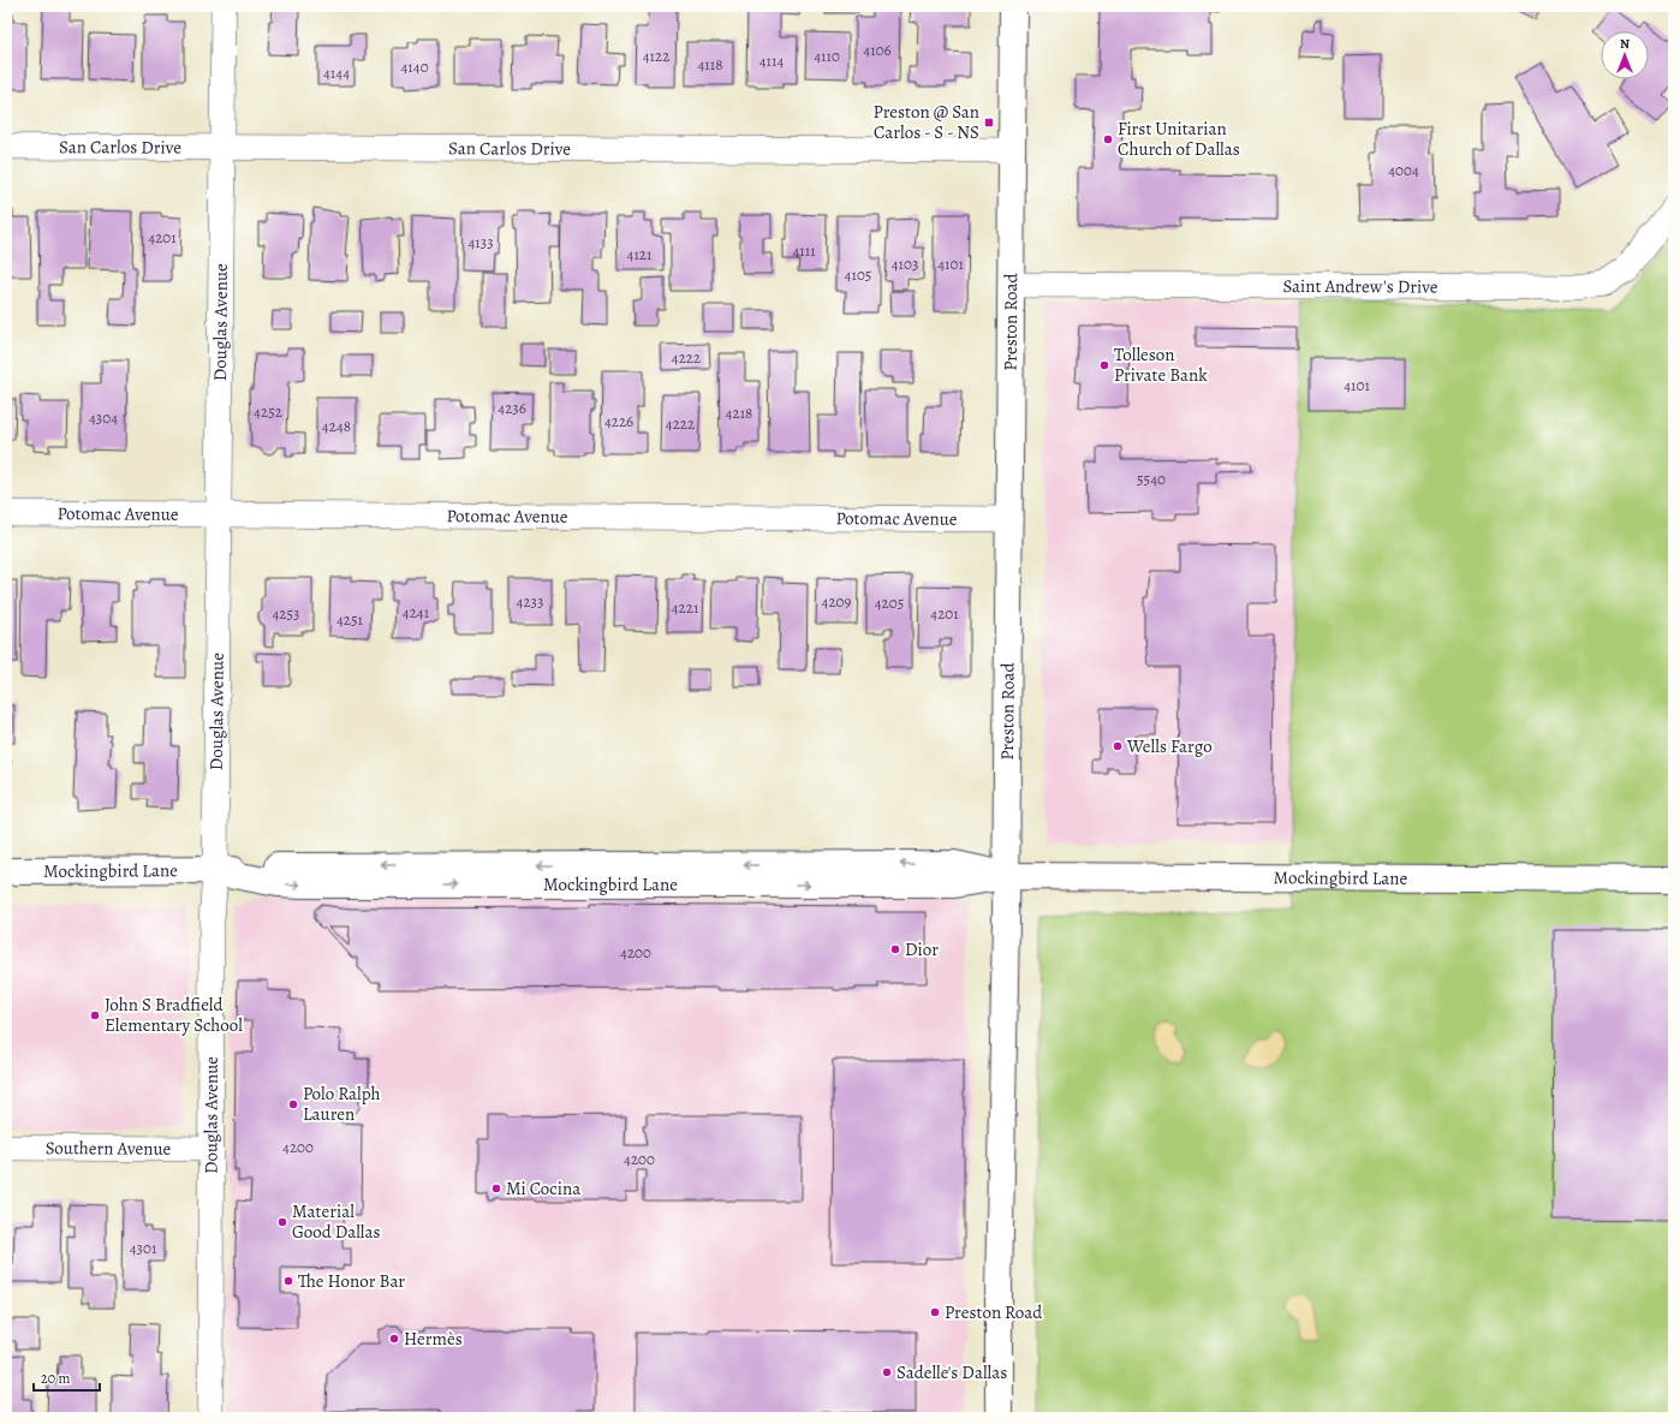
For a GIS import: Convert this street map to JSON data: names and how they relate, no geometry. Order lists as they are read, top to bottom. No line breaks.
{"streets":{"main road":["Preston Road","Mockingbird Lane"],"street":["San Carlos Drive","Saint Andrew's Drive","Douglas Avenue","Potomac Avenue","Southern Avenue"]},"crossings":[["San Carlos Drive","Douglas Avenue"],["San Carlos Drive","Preston Road"],["Saint Andrew's Drive","Preston Road"],["Douglas Avenue","Potomac Avenue"],["Douglas Avenue","Mockingbird Lane"],["Douglas Avenue","Southern Avenue"],["Preston Road","Potomac Avenue"],["Preston Road","Mockingbird Lane"]],"places":{"transit":["Preston @ San Carlos - S - NS"],"other":["First Unitarian Church of Dallas","Tolleson Private Bank","Wells Fargo","Dior","John S Bradfield Elementary School","Polo Ralph Lauren","Mi Cocina","Material Good Dallas","The Honor Bar","Preston Road","Hermès","Sadelle's Dallas"]},"house_numbers":["4106","4122","4110","4114","4118","4140","4144","4004","4201","4133","4111","4121","4103","4101","4105","4222","4101","4236","4252","4218","4304","4226","4222","4248","5540","4233","4209","4205","4221","4241","4253","4201","4251","4200","4200","4200","4301"],"scale_bar":"20 m","north":"top"}
